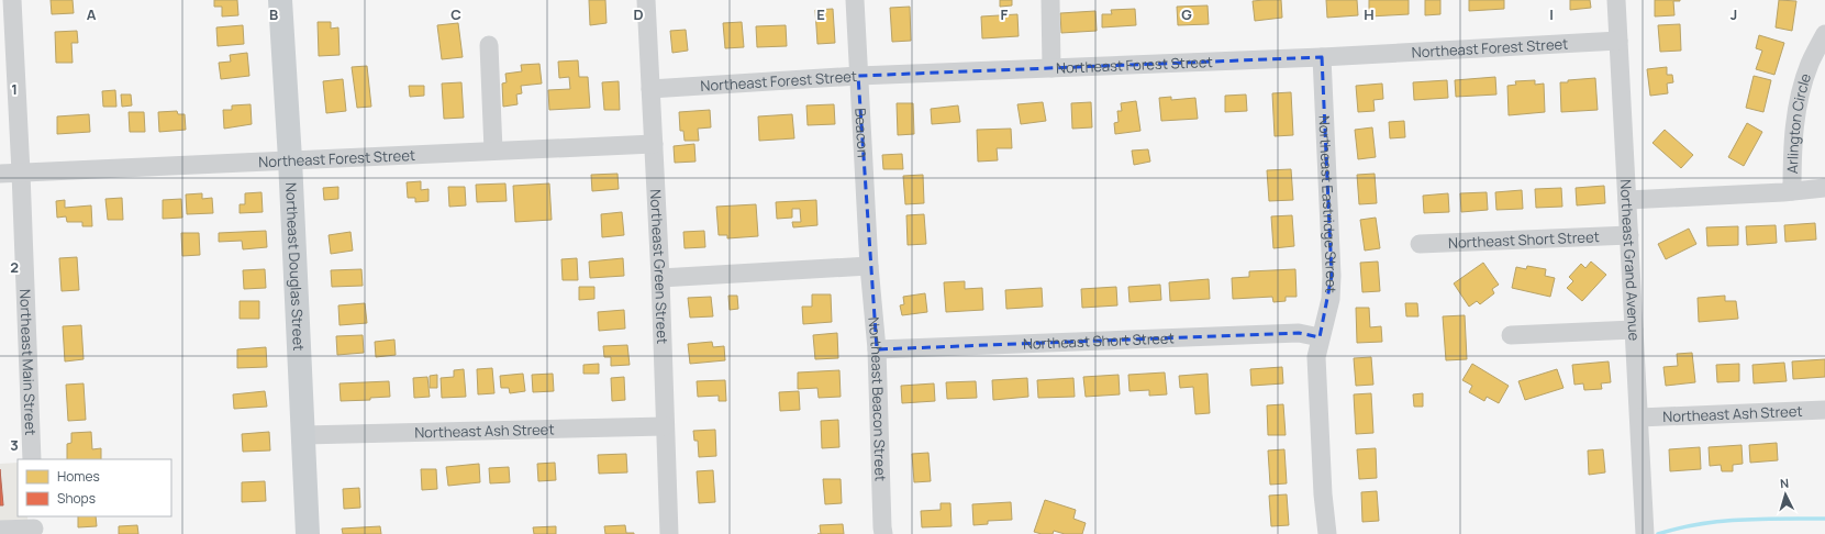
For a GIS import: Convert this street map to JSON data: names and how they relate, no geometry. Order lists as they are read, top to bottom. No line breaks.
{"streets":{"main road":["Northeast Douglas Street"],"street":["Northeast Forest Street","Arlington Circle","Beacon","Northeast Eastridge Street","Northeast Short Street","Northeast Grand Avenue","Northeast Green Street","Northeast Main Street","Northeast Beacon Street","Northeast Ash Street"]},"crossings":[["Northeast Forest Street","Beacon"],["Northeast Forest Street","Northeast Eastridge Street"],["Northeast Forest Street","Northeast Grand Avenue"],["Northeast Forest Street","Northeast Douglas Street"],["Northeast Forest Street","Northeast Green Street"],["Northeast Forest Street","Northeast Main Street"],["Beacon","Northeast Beacon Street"],["Northeast Eastridge Street","Northeast Short Street"],["Northeast Short Street","Northeast Grand Avenue"],["Northeast Short Street","Northeast Beacon Street"],["Northeast Grand Avenue","Northeast Ash Street"],["Northeast Douglas Street","Northeast Ash Street"],["Northeast Green Street","Northeast Ash Street"]],"legend":["Homes","Shops"],"north":"top","grid":{"columns":["A","B","C","D","E","F","G","H","I","J"],"rows":["1","2","3"]}}
